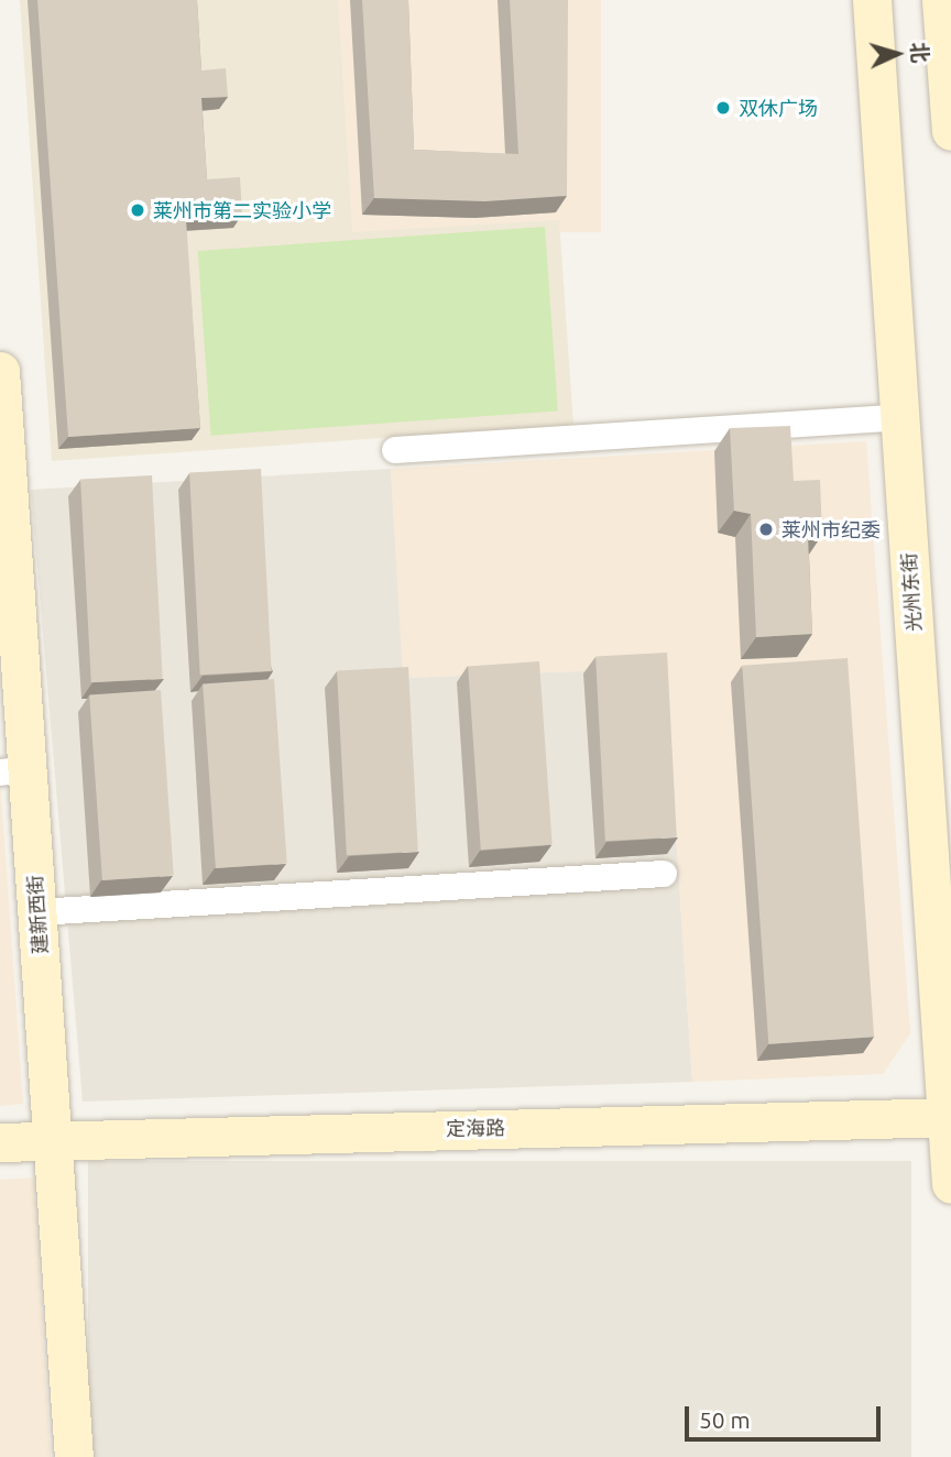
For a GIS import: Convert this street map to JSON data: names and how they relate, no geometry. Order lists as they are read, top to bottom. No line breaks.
{"streets":{"street":["光州东街","建新西街","定海路"]},"crossings":[["光州东街","定海路"],["建新西街","定海路"]],"places":["双休广场","莱州市第二实验小学","莱州市纪委"],"scale_bar":"50 m","north":"right"}
